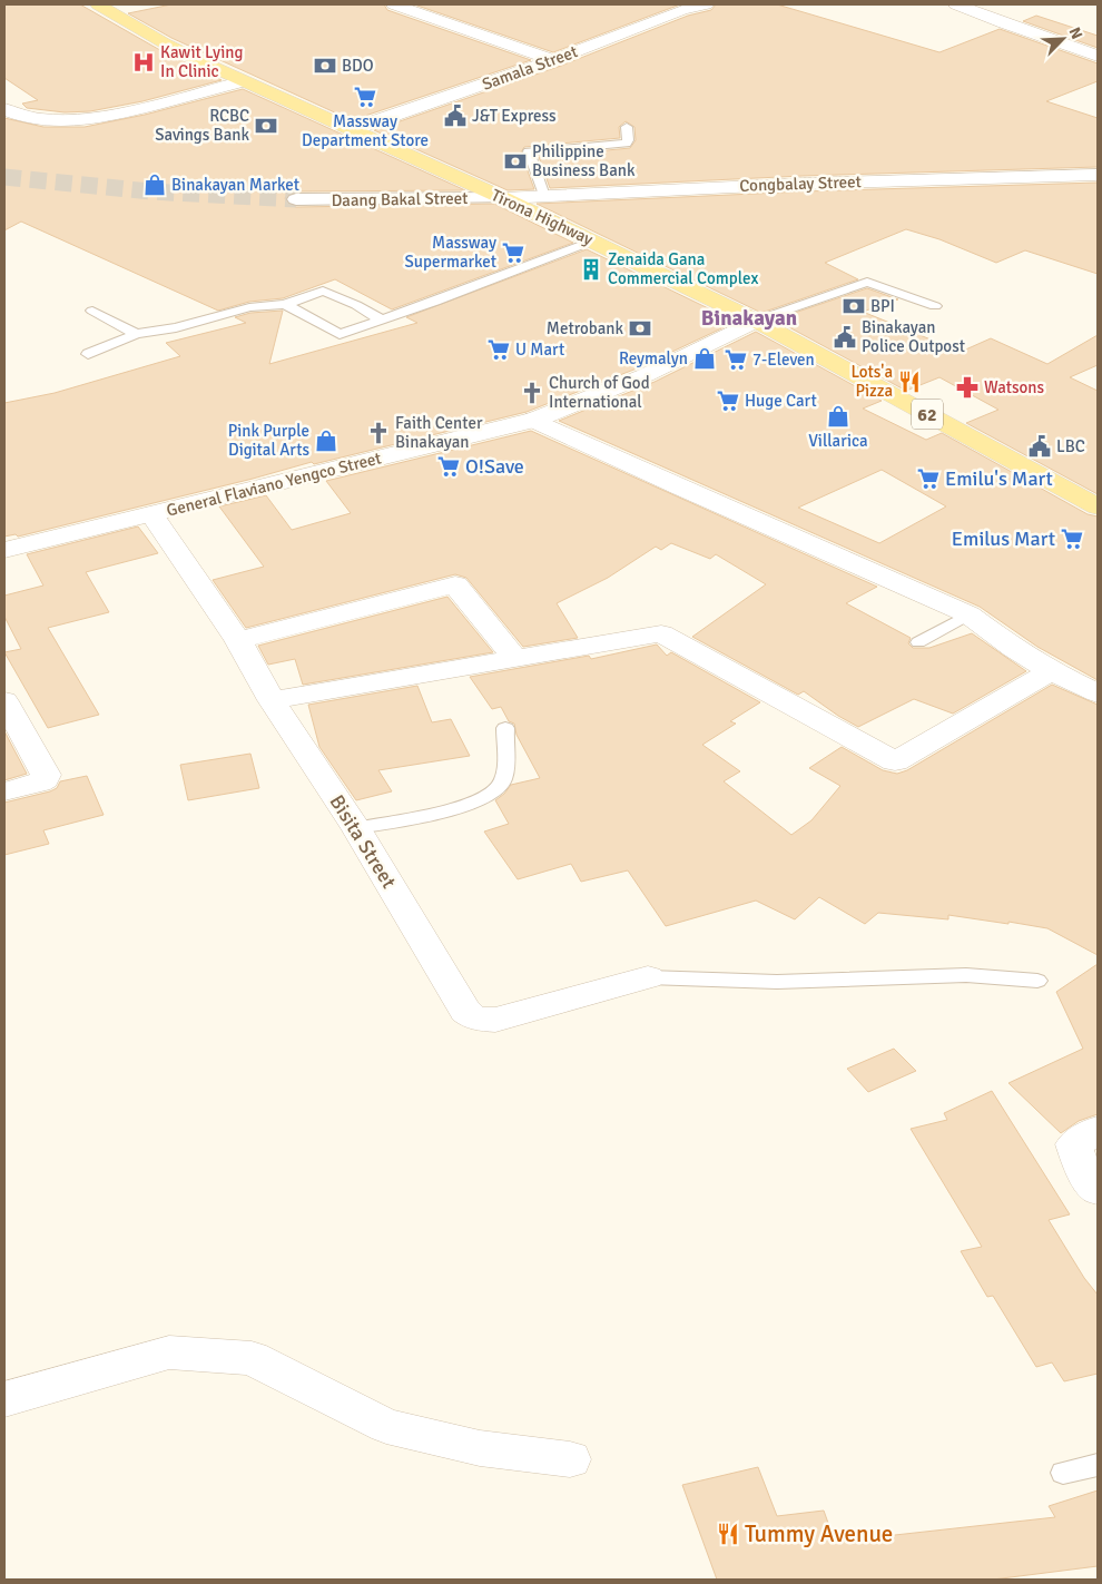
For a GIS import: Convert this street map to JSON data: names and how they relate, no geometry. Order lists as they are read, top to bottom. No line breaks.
{"streets":{"main road":["Tirona Highway","62"],"street":["Samala Street","Congbalay Street","Daang Bakal Street","General Flaviano Yengco Street","Bisita Street"]},"crossings":[["Samala Street","Tirona Highway"],["Congbalay Street","Daang Bakal Street"],["Congbalay Street","Tirona Highway"],["Daang Bakal Street","Tirona Highway"],["Tirona Highway","General Flaviano Yengco Street"],["General Flaviano Yengco Street","Bisita Street"]],"districts":["Binakayan"],"places":{"hospital":["Kawit Lying In Clinic"],"bank":["BDO","RCBC Savings Bank","Philippine Business Bank","BPI","Metrobank"],"supermarket":["Massway Department Store","Massway Supermarket","U Mart","7-Eleven","Huge Cart","O!Save","Emilu's Mart","Emilus Mart"],"public building":["J&T Express","Binakayan Police Outpost","LBC"],"shop":["Binakayan Market","Reymalyn","Villarica","Pink Purple Digital Arts"],"building":["Zenaida Gana Commercial Complex"],"restaurant":["Lots'a Pizza","Tummy Avenue"],"pharmacy":["Watsons"],"church":["Church of God International","Faith Center Binakayan"]},"north":"top right"}
